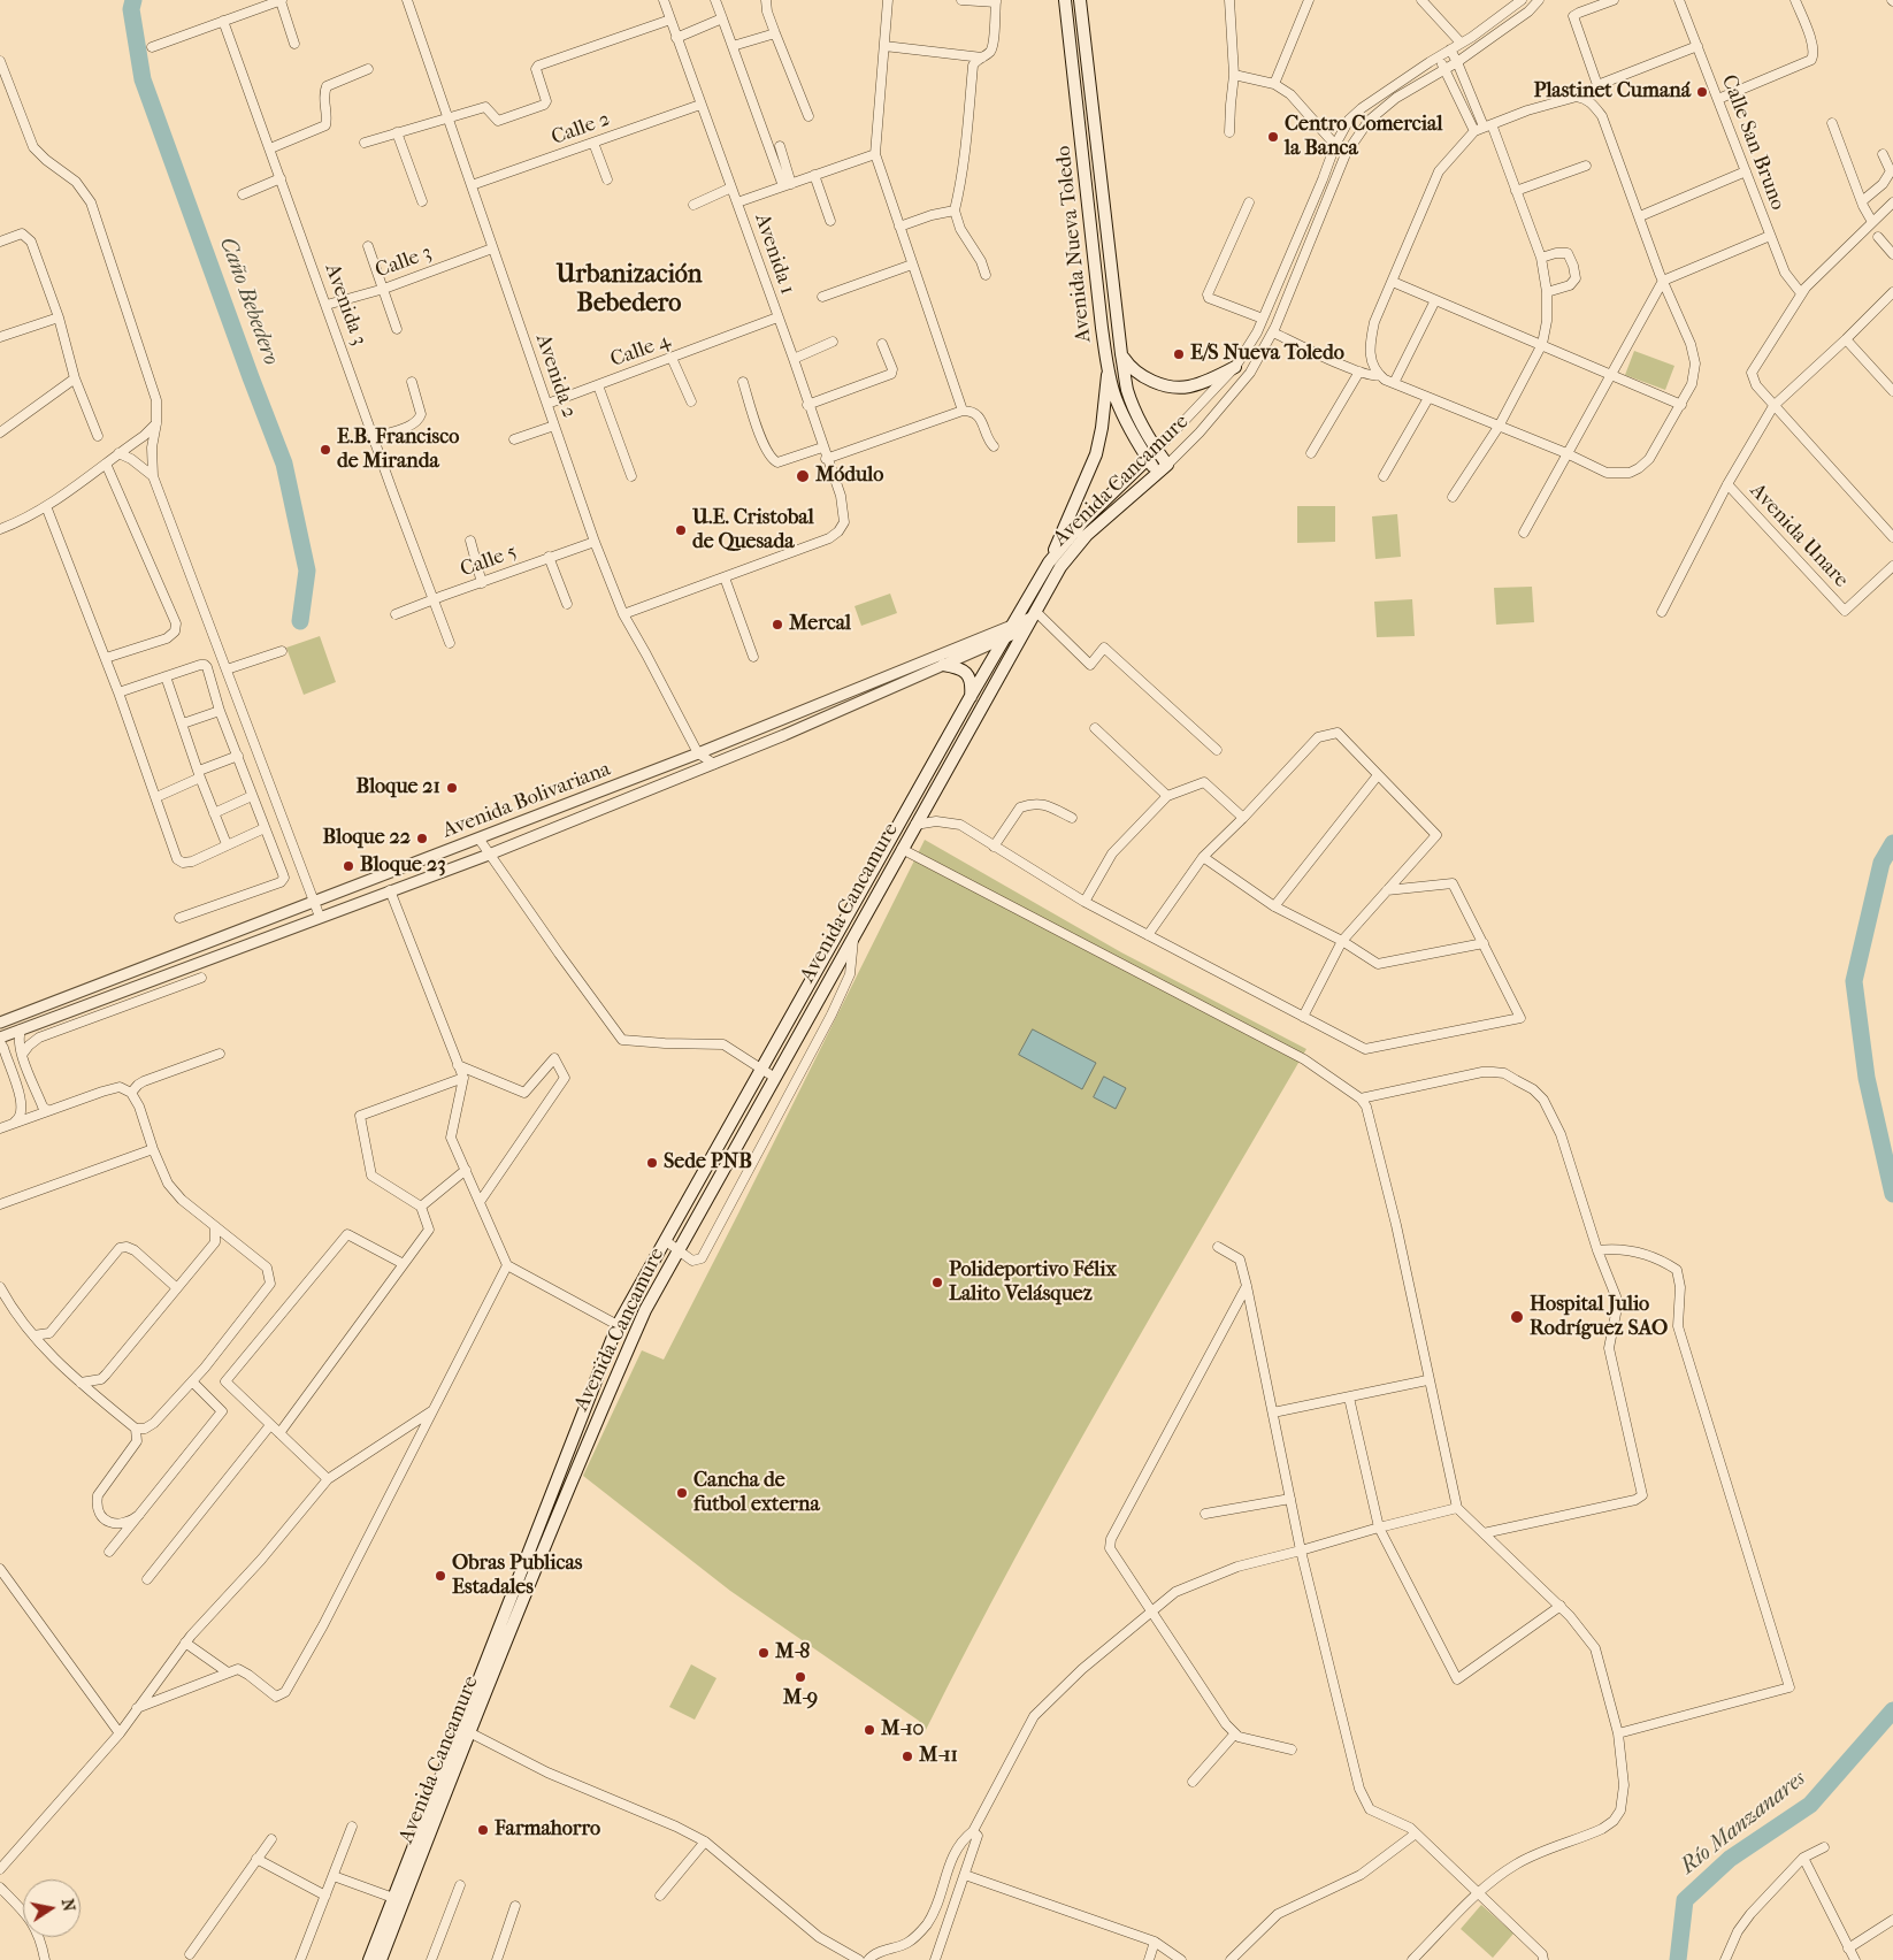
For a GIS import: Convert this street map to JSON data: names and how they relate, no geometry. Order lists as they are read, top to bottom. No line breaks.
{"streets":{"main road":["Avenida Nueva Toledo","Avenida Cancamure"],"street":["Calle 2","Calle San Bruno","Avenida 1","Calle 3","Avenida 3","Calle 4","Avenida 2","Avenida Unare","Calle 5","Avenida Bolivariana"]},"crossings":[["Calle 2","Avenida 1"],["Calle 2","Avenida 2"],["Avenida Nueva Toledo","Avenida Cancamure"],["Avenida 1","Calle 4"],["Calle 3","Avenida 3"],["Calle 3","Avenida 2"],["Avenida 3","Calle 5"],["Calle 4","Avenida 2"],["Avenida 2","Calle 5"],["Avenida 2","Avenida Bolivariana"],["Avenida Cancamure","Avenida Bolivariana"]],"districts":["Urbanización Bebedero"],"water":["Caño Bebedero","Río Manzanares"],"places":["Plastinet Cumaná","Centro Comercial la Banca","E/S Nueva Toledo","E.B. Francisco de Miranda","Módulo","U.E. Cristobal de Quesada","Mercal","Bloque 21","Bloque 22","Bloque 23","Sede PNB","Polideportivo Félix Lalito Velásquez","Hospital Julio Rodríguez SAO","Cancha de futbol externa","Obras Publicas Estadales","M-8","M-9","M-10","M-11","Farmahorro"],"north":"right"}
